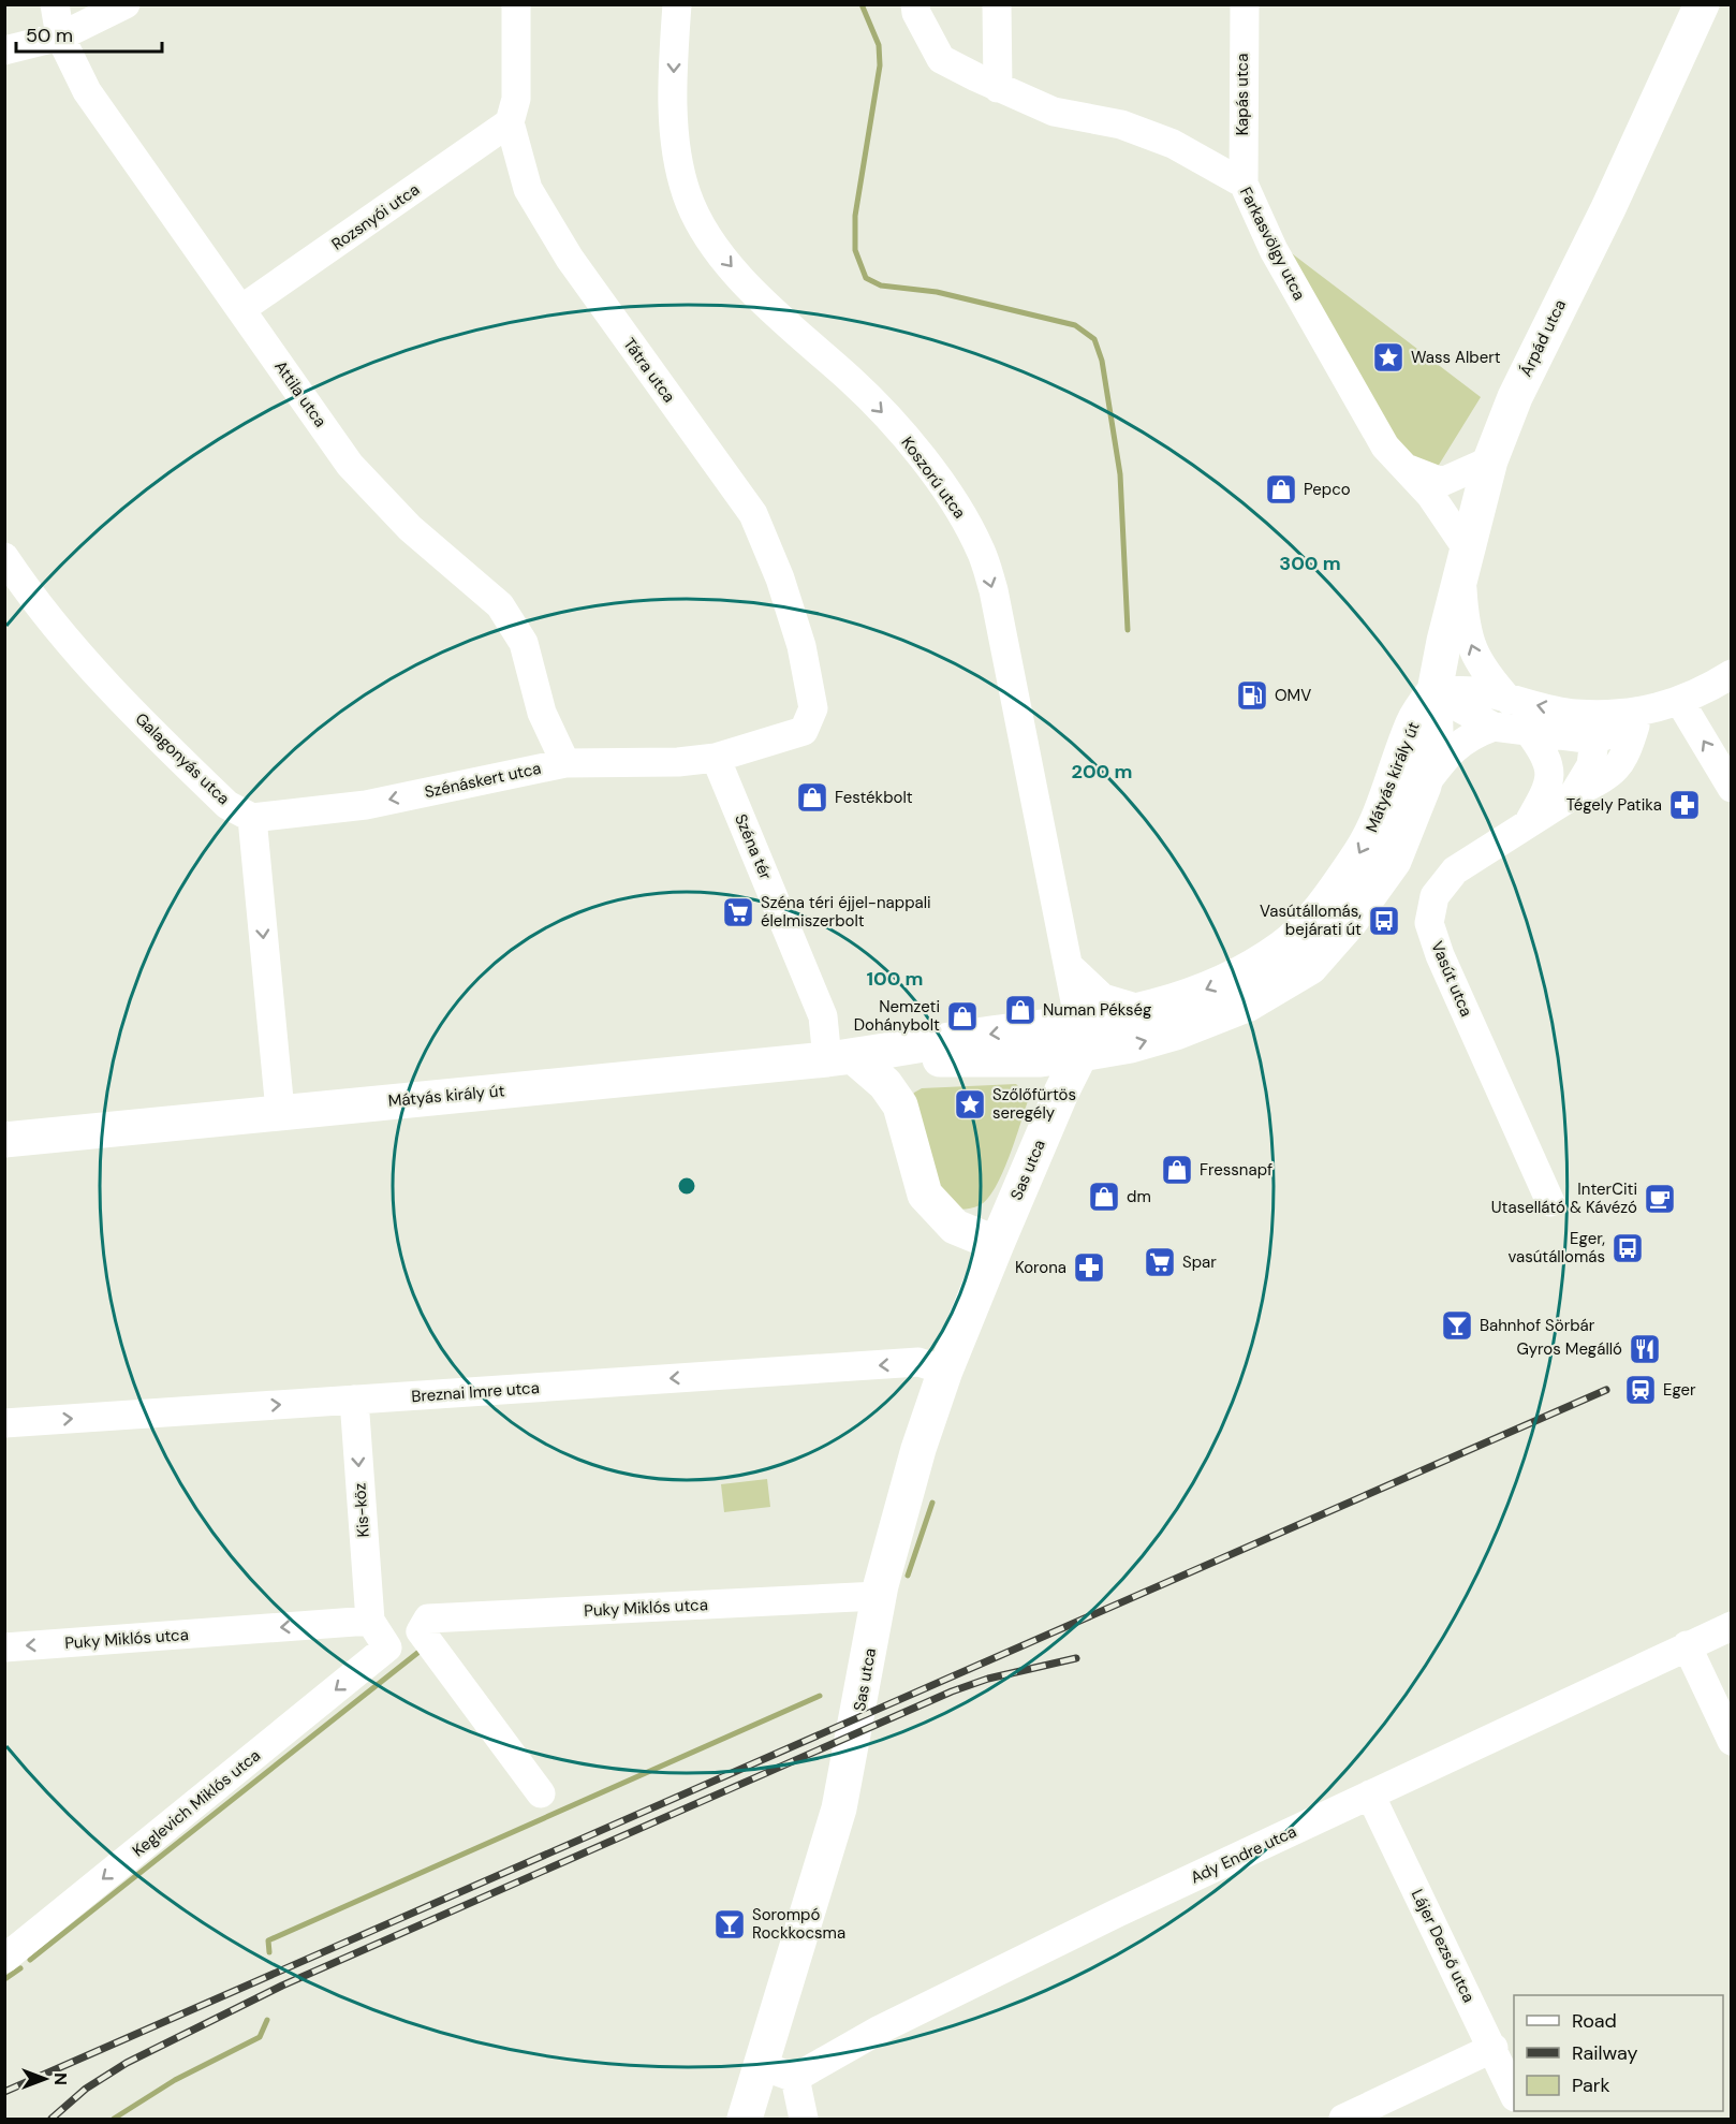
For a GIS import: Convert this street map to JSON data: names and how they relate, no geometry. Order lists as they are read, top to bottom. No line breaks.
{"streets":{"main road":["Árpád utca","Mátyás király út","Sas utca"],"street":["Kapás utca","Rozsnyói utca","Farkasvölgy utca","Tátra utca","Attila utca","Koszorú utca","Galagonyás utca","Szénáskert utca","Széna tér","Vasút utca","Breznai Imre utca","Kis-köz","Puky Miklós utca","Keglevich Miklós utca","Ady Endre utca","Lájer Dezső utca"]},"crossings":[["Kapás utca","Farkasvölgy utca"],["Rozsnyói utca","Tátra utca"],["Rozsnyói utca","Attila utca"],["Farkasvölgy utca","Árpád utca"],["Árpád utca","Mátyás király út"],["Tátra utca","Szénáskert utca"],["Tátra utca","Széna tér"],["Attila utca","Szénáskert utca"],["Koszorú utca","Mátyás király út"],["Koszorú utca","Sas utca"],["Galagonyás utca","Szénáskert utca"],["Mátyás király út","Széna tér"],["Mátyás király út","Sas utca"],["Szénáskert utca","Széna tér"],["Sas utca","Breznai Imre utca"],["Sas utca","Puky Miklós utca"],["Breznai Imre utca","Kis-köz"],["Kis-köz","Puky Miklós utca"],["Kis-köz","Keglevich Miklós utca"],["Puky Miklós utca","Keglevich Miklós utca"],["Ady Endre utca","Lájer Dezső utca"]],"one_way":["Koszorú utca","Szénáskert utca","Kis-köz","Puky Miklós utca","Keglevich Miklós utca"],"places":{"place":["Wass Albert","Szőlőfürtös seregély"],"shop":["Pepco","Festékbolt","Numan Pékség","Nemzeti Dohánybolt","Fressnapf","dm"],"fuel station":["OMV"],"pharmacy":["Tégely Patika","Korona"],"supermarket":["Széna téri éjjel-nappali élelmiszerbolt","Spar"],"bus stop":["Vasútállomás, bejárati út","Eger, vasútállomás"],"cafe":["InterCiti Utasellátó & Kávézó"],"bar":["Bahnhof Sörbár","Sorompó Rockkocsma"],"restaurant":["Gyros Megálló"],"station":["Eger"]},"legend":["Road","Railway","Park"],"scale_bar":"50 m","north":"right","rings":["300 m","200 m","100 m"]}
